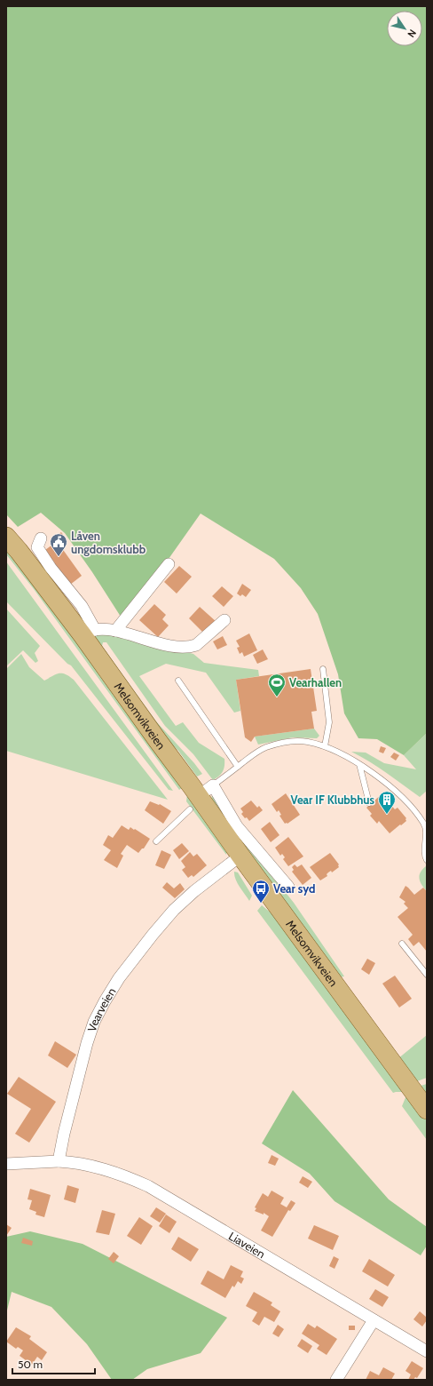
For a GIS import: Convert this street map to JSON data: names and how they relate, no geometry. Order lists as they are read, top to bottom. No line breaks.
{"streets":{"main road":["Melsomvikveien"],"street":["Vearveien","Liaveien"]},"crossings":[["Melsomvikveien","Vearveien"],["Vearveien","Liaveien"]],"places":{"public building":["Låven ungdomsklubb"],"sports":["Vearhallen"],"building":["Vear IF Klubbhus"],"bus stop":["Vear syd"]},"scale_bar":"50 m","north":"bottom right"}
